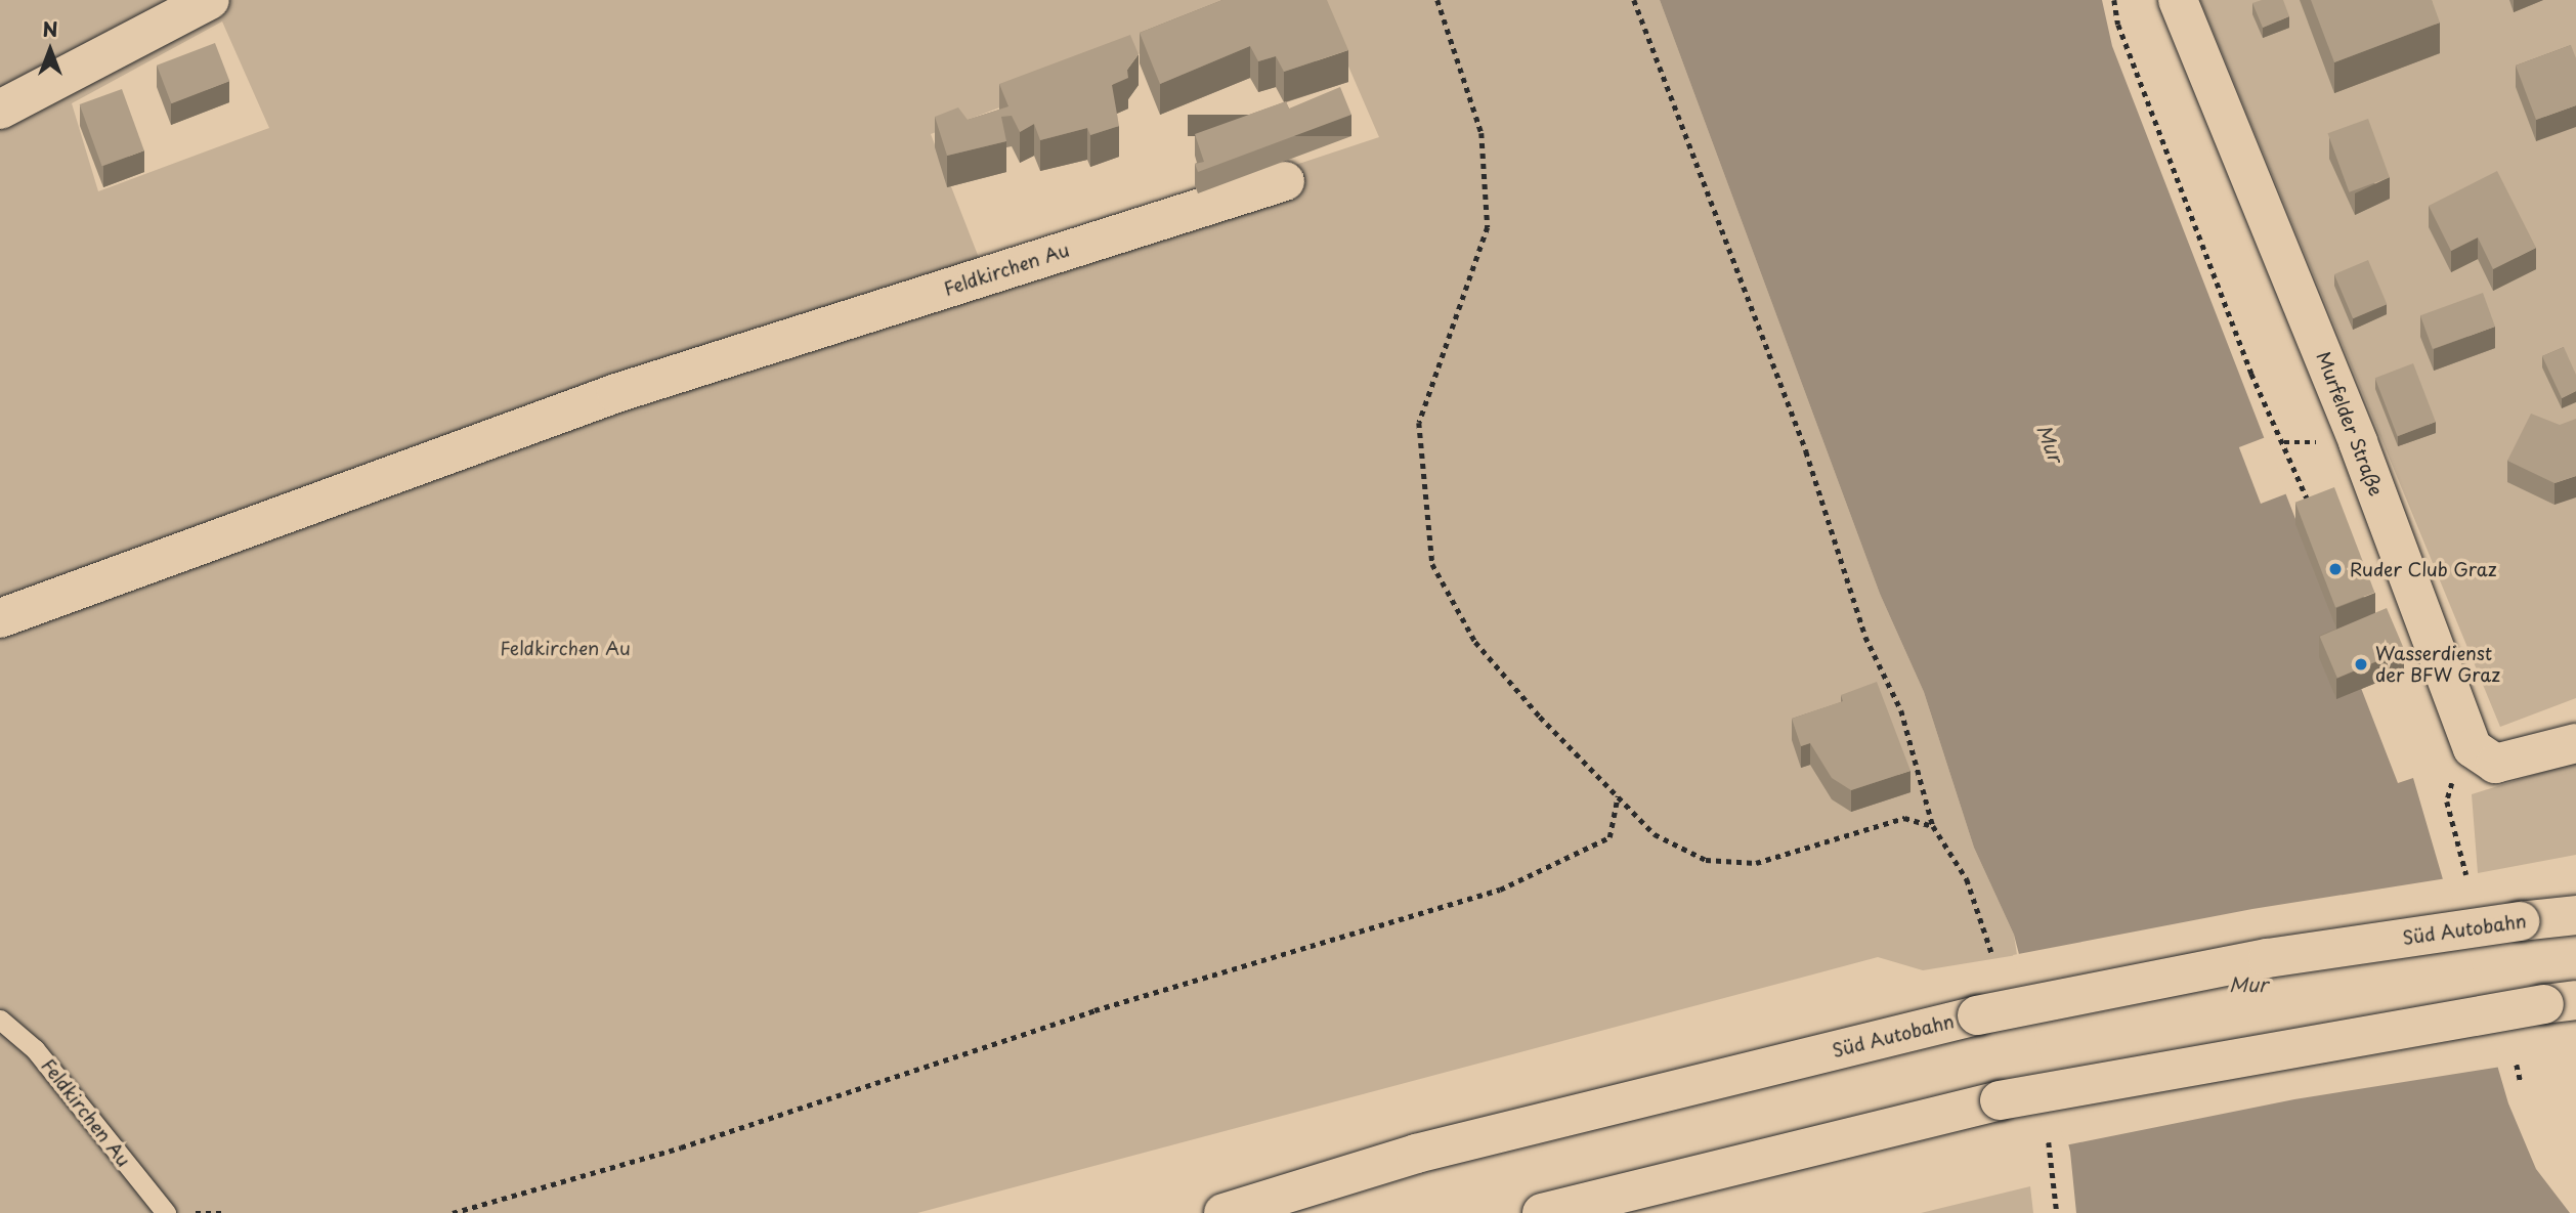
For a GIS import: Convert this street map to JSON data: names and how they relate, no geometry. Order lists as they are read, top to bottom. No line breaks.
{"streets":{"main road":["Feldkirchen Au","Murfelder Straße","Süd Autobahn"]},"water":["Mur"],"parks":["Feldkirchen Au"],"places":["Ruder Club Graz","Wasserdienst der BFW Graz"],"north":"top"}
